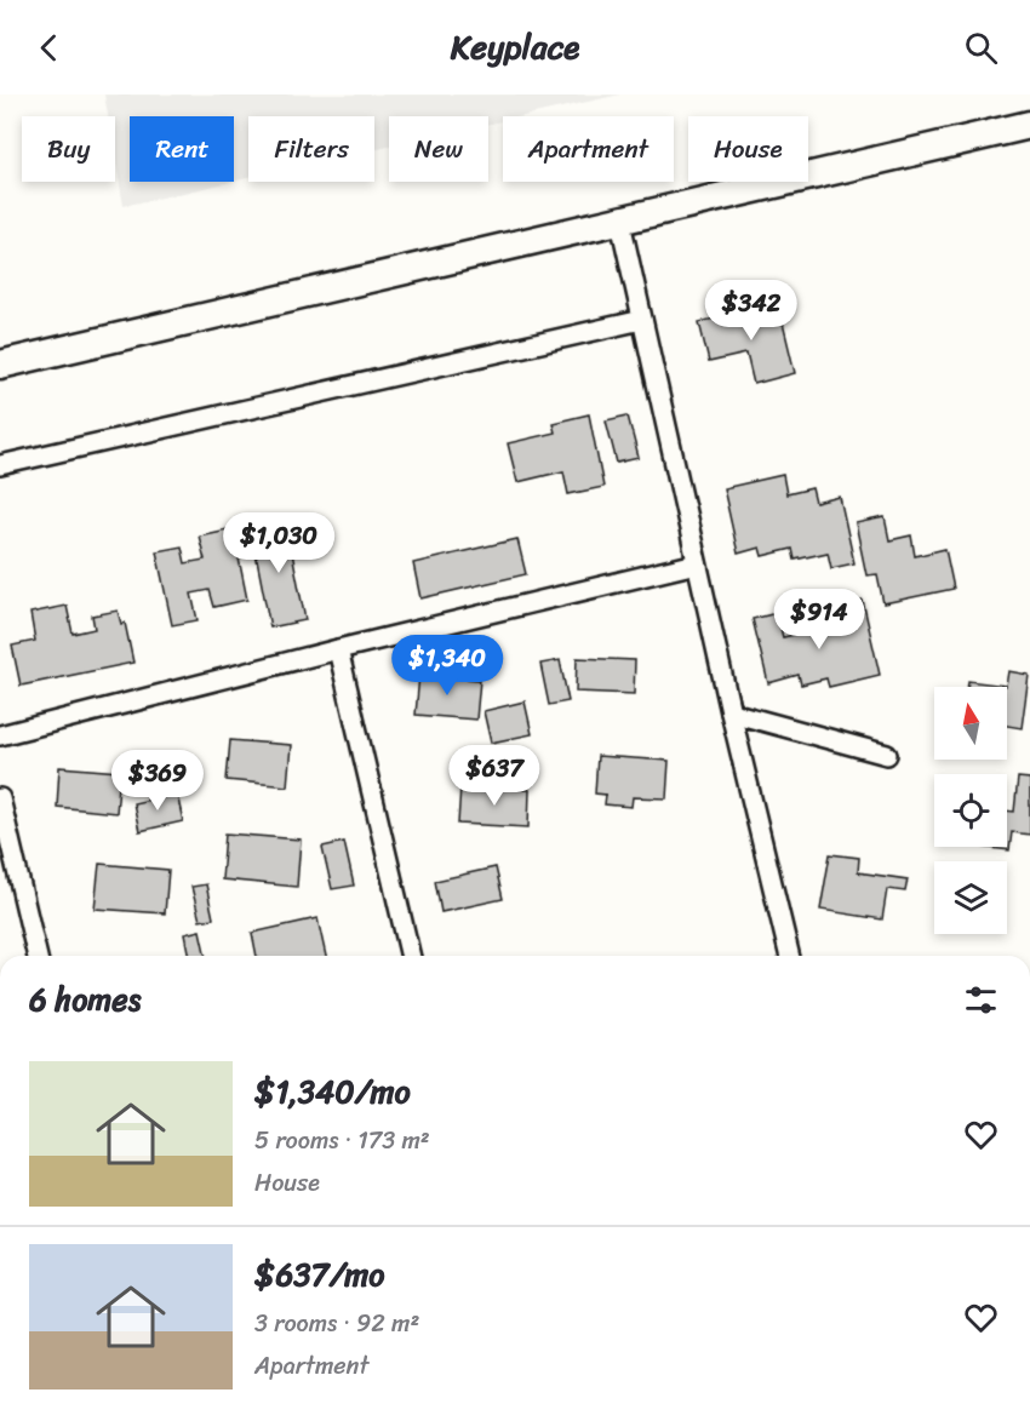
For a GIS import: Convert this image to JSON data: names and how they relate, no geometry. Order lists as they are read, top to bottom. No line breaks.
{"north":"top","page":{"header":"Keyplace","chip":["Buy","Rent","Filters","New","Apartment","House"],"price":["$342","$1,030","$914","$1,340","$637","$369"],"heading":"6 homes","list":[{"name":"$1,340/mo","note":"5 rooms · 173 m² · House"},{"name":"$637/mo","note":"3 rooms · 92 m² · Apartment"}]}}
